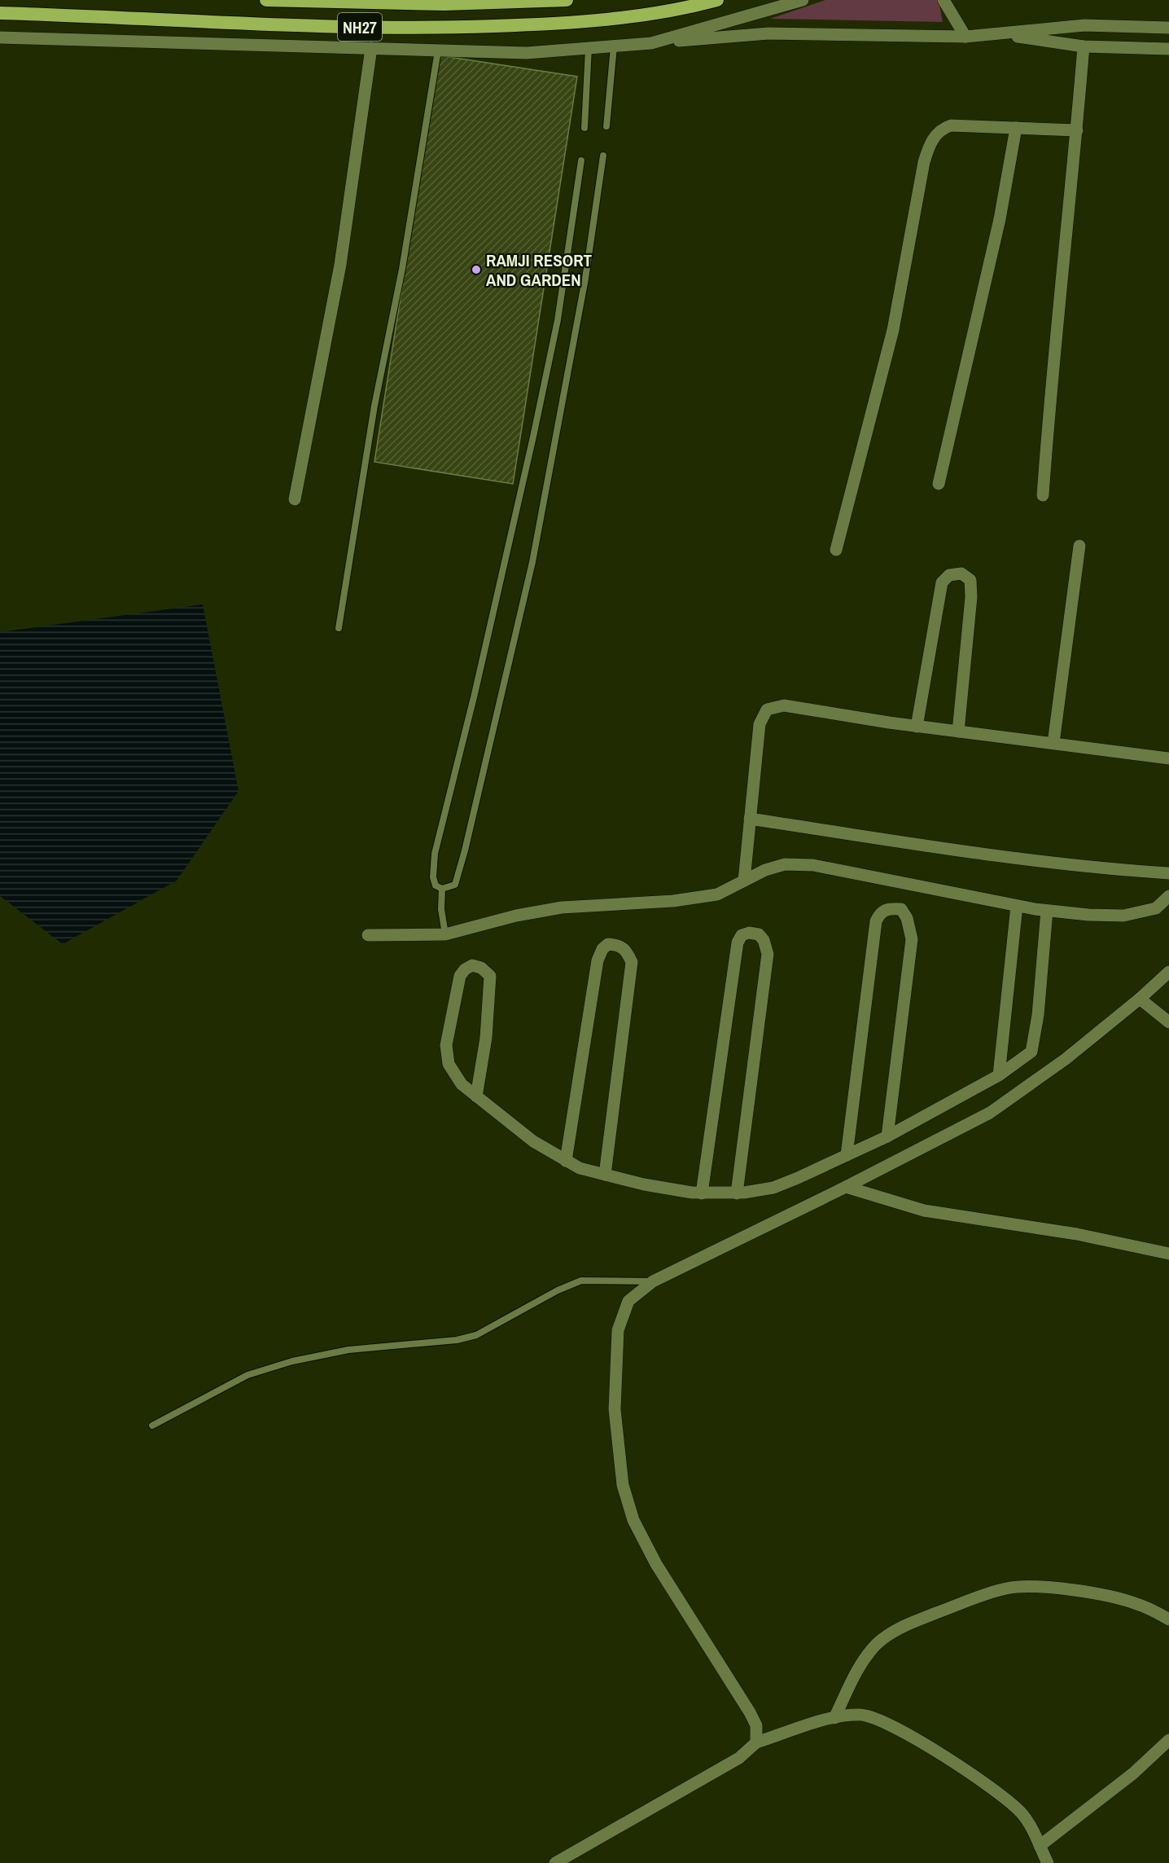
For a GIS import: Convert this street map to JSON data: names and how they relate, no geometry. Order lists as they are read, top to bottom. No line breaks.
{"streets":{"highway":["NH27"]},"places":["RAMJI RESORT AND GARDEN"]}
